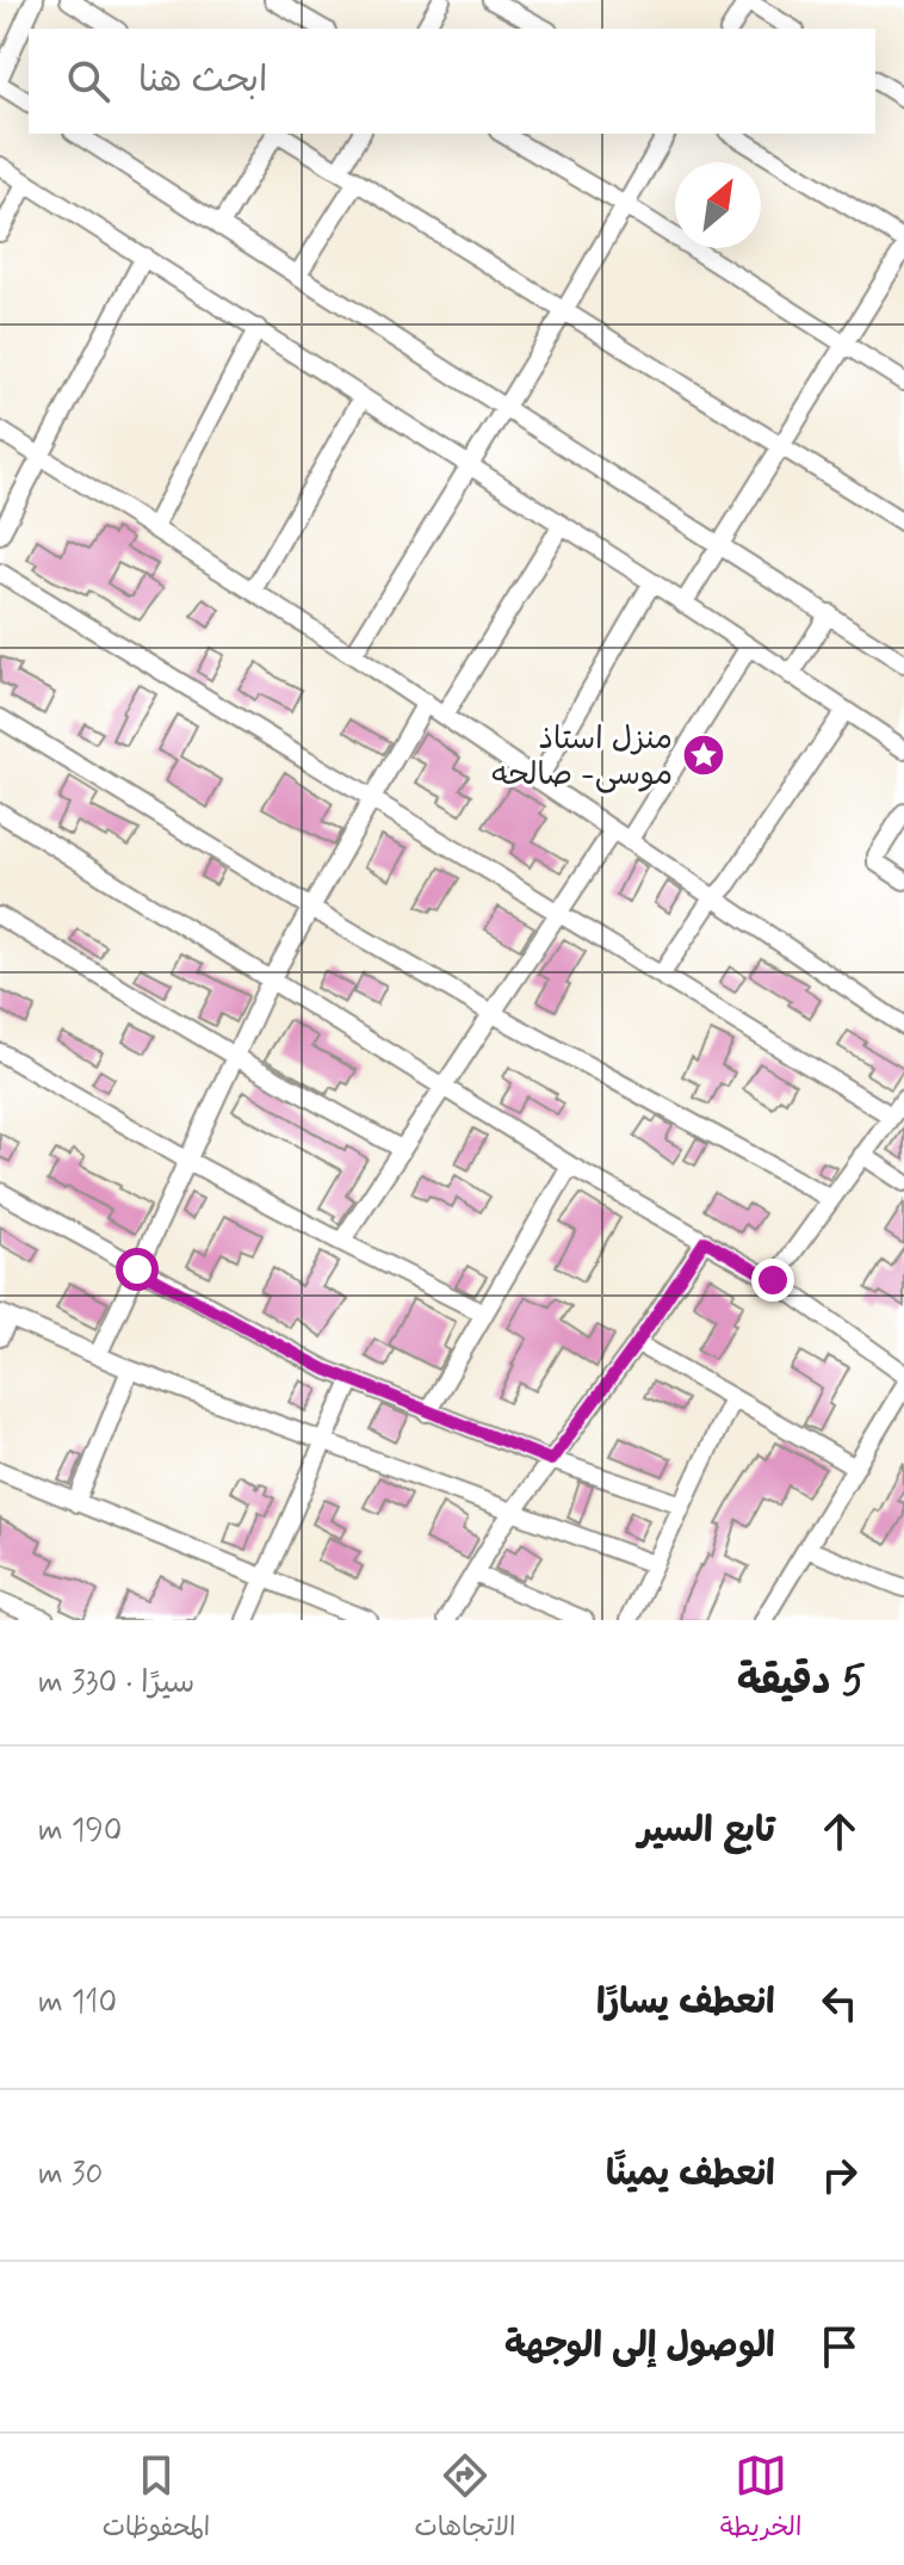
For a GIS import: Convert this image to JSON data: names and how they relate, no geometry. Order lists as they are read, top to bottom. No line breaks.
{"places":{"place":["منزل استاذ موسى- صالحه"]},"north":"top right","page":{"search":"ابحث هنا","heading":["5 دقيقة","سيرًا · 330 m"],"list":[["تابع السير","190 m"],["انعطف يسارًا","110 m"],["انعطف يمينًا","30 m"],"الوصول إلى الوجهة"],"nav":["الخريطة","الاتجاهات","المحفوظات"]}}
